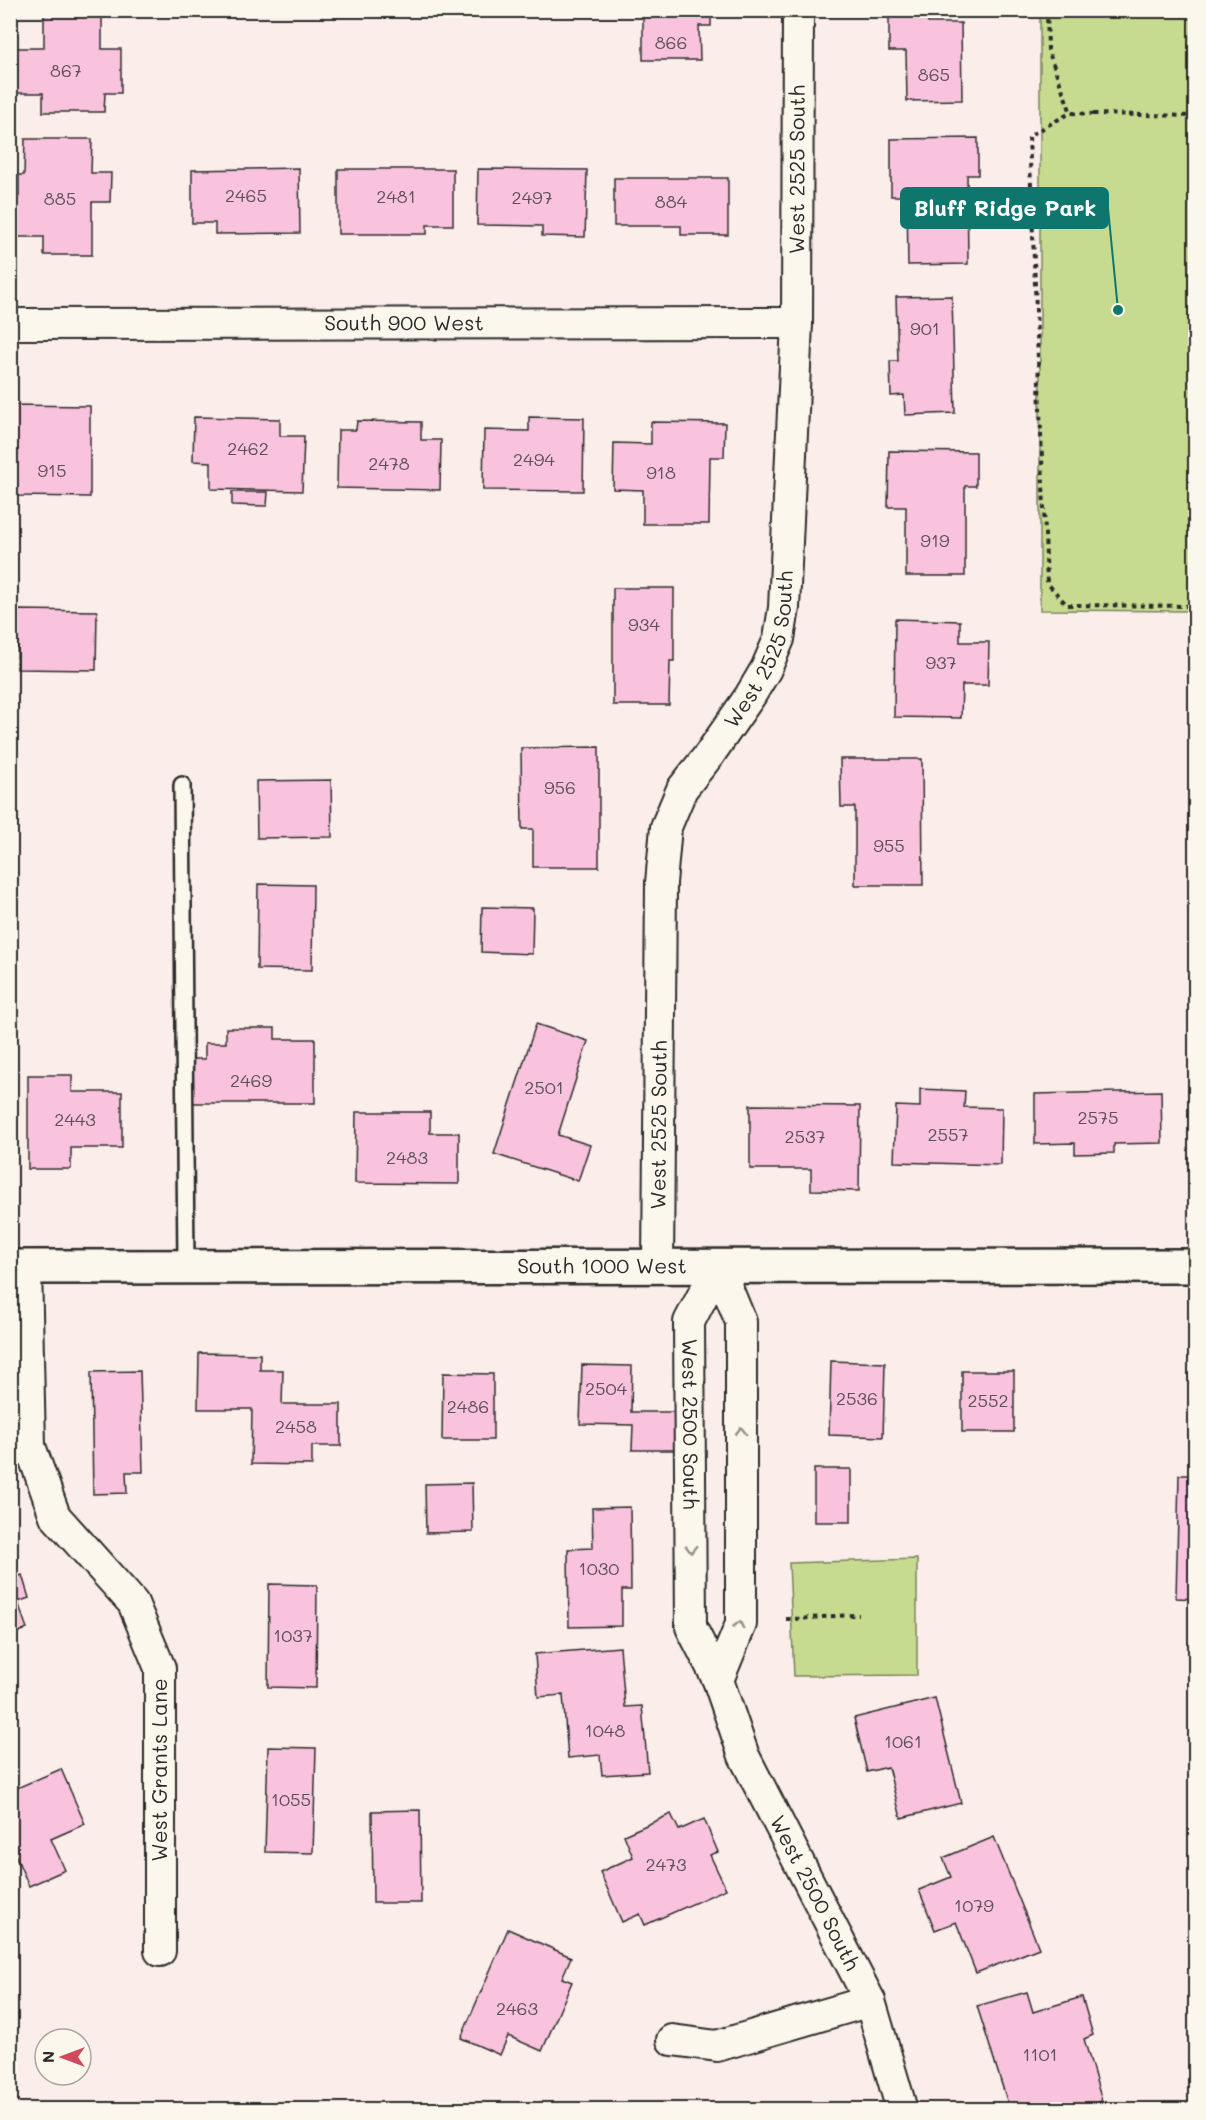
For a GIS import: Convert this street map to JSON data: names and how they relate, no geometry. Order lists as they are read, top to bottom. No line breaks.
{"streets":{"main road":["South 1000 West"],"street":["West 2525 South","South 900 West","West 2500 South","West Grants Lane"]},"crossings":[["West 2525 South","South 900 West"],["West 2525 South","South 1000 West"],["South 1000 West","West 2500 South"],["South 1000 West","West Grants Lane"]],"places":["Bluff Ridge Park"],"house_numbers":["866","867","865","2465","2481","2497","885","884","901","2462","2494","2478","915","918","919","934","937","956","955","2469","2501","2575","2443","2557","2537","2483","2504","2536","2552","2486","2458","1030","1037","1048","1061","1055","2473","1079","2463","1101"],"north":"left"}
